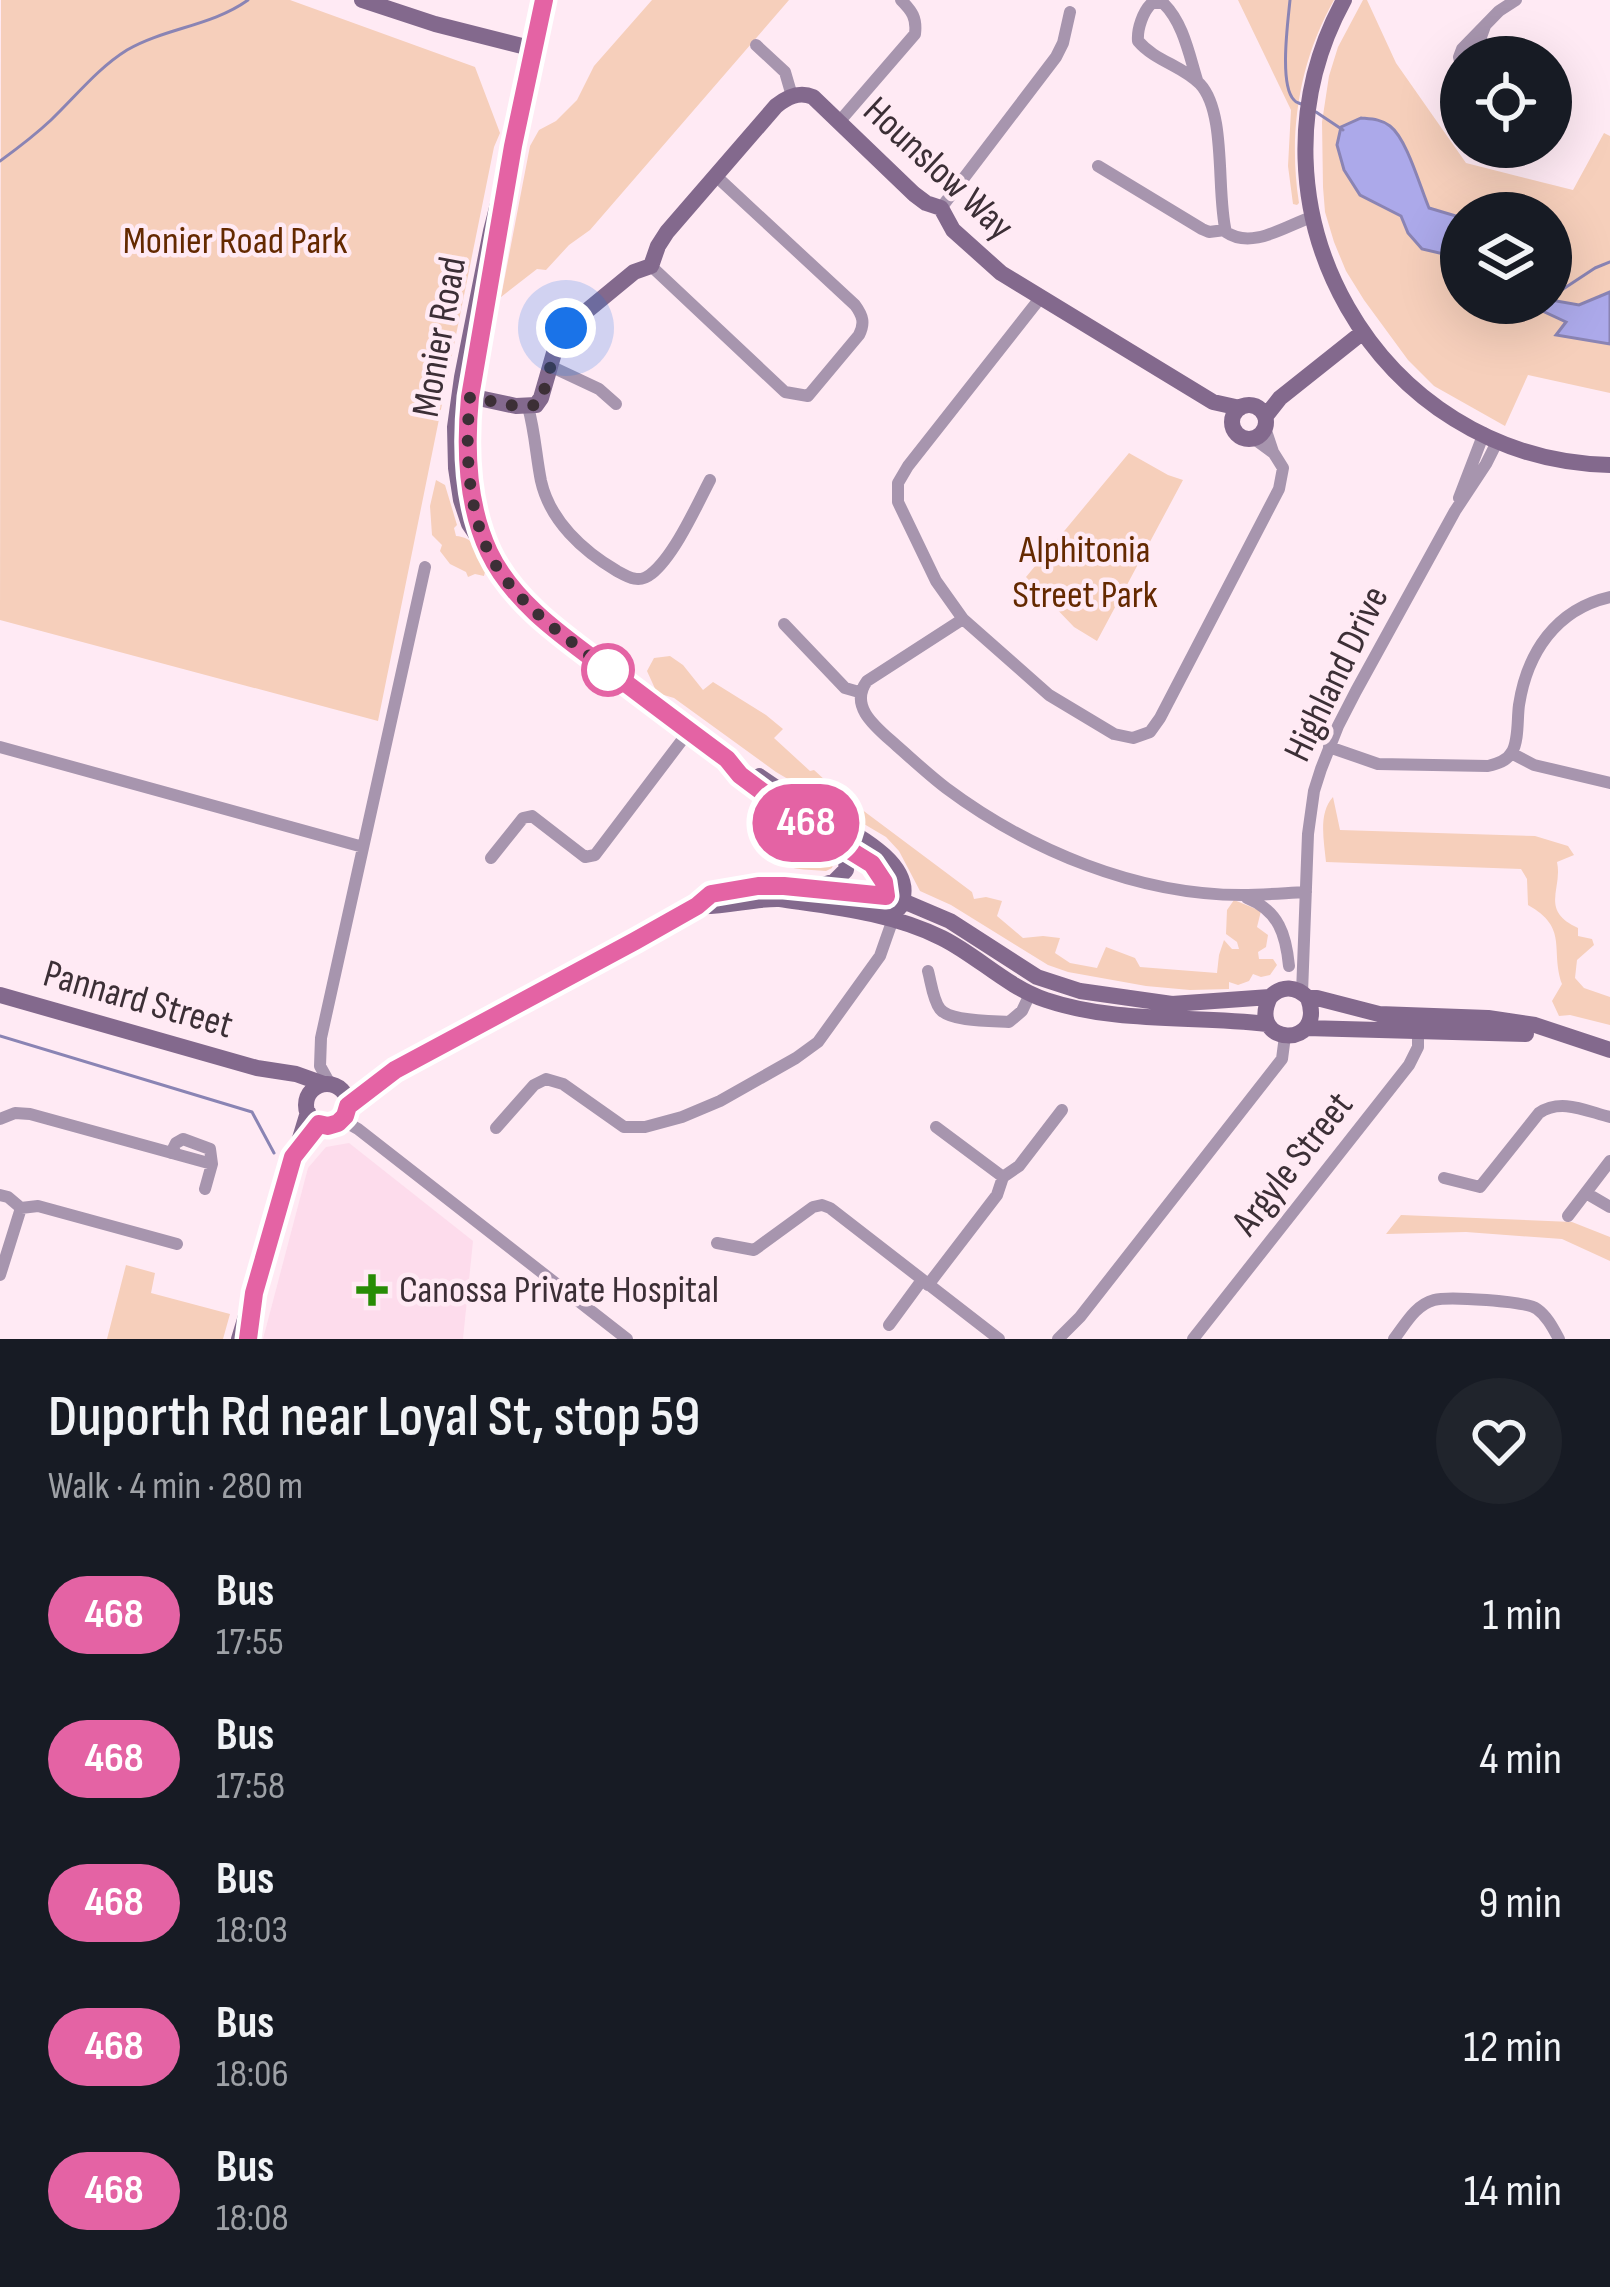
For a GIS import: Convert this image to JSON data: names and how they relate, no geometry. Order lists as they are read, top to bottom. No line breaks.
{"streets":{"main road":["Hounslow Way","Monier Road","Pannard Street"],"street":["Highland Drive","Argyle Street"]},"parks":["Monier Road Park","Alphitonia Street Park"],"places":{"health":["Canossa Private Hospital"]},"lines":["bus line 468"],"page":{"on_map":"468","heading":["Duporth Rd near Loyal St, stop 59","Walk · 4 min · 280 m"],"list":[{"mark":"468","name":"Bus","note":"17:55","value":"1 min"},{"mark":"468","name":"Bus","note":"17:58","value":"4 min"},{"mark":"468","name":"Bus","note":"18:03","value":"9 min"},{"mark":"468","name":"Bus","note":"18:06","value":"12 min"},{"mark":"468","name":"Bus","note":"18:08","value":"14 min"}]}}
